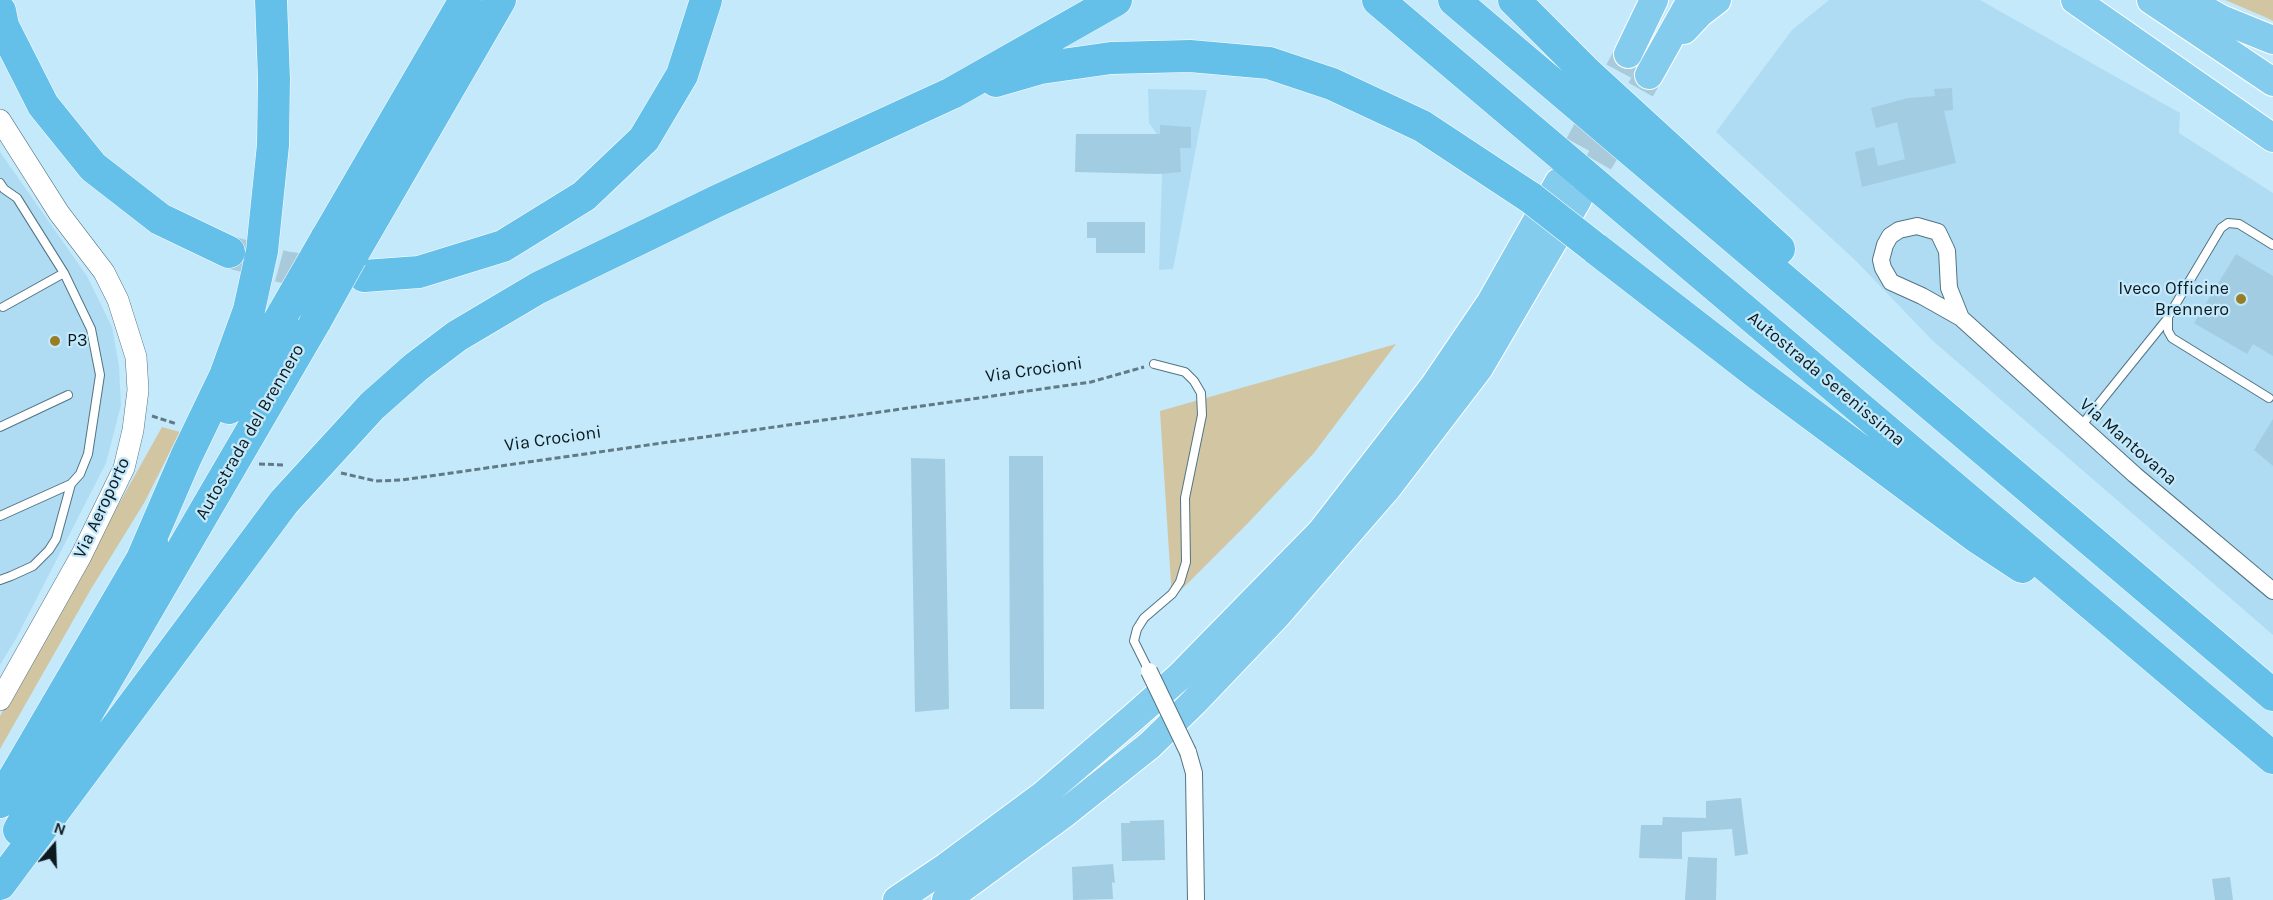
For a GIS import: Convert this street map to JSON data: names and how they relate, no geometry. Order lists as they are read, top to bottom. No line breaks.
{"streets":{"highway":["Autostrada Serenissima","Autostrada del Brennero"],"street":["Via Mantovana","Via Aeroporto"],"path":["Via Crocioni"]},"places":["Iveco Officine Brennero","P3"],"north":"top"}
